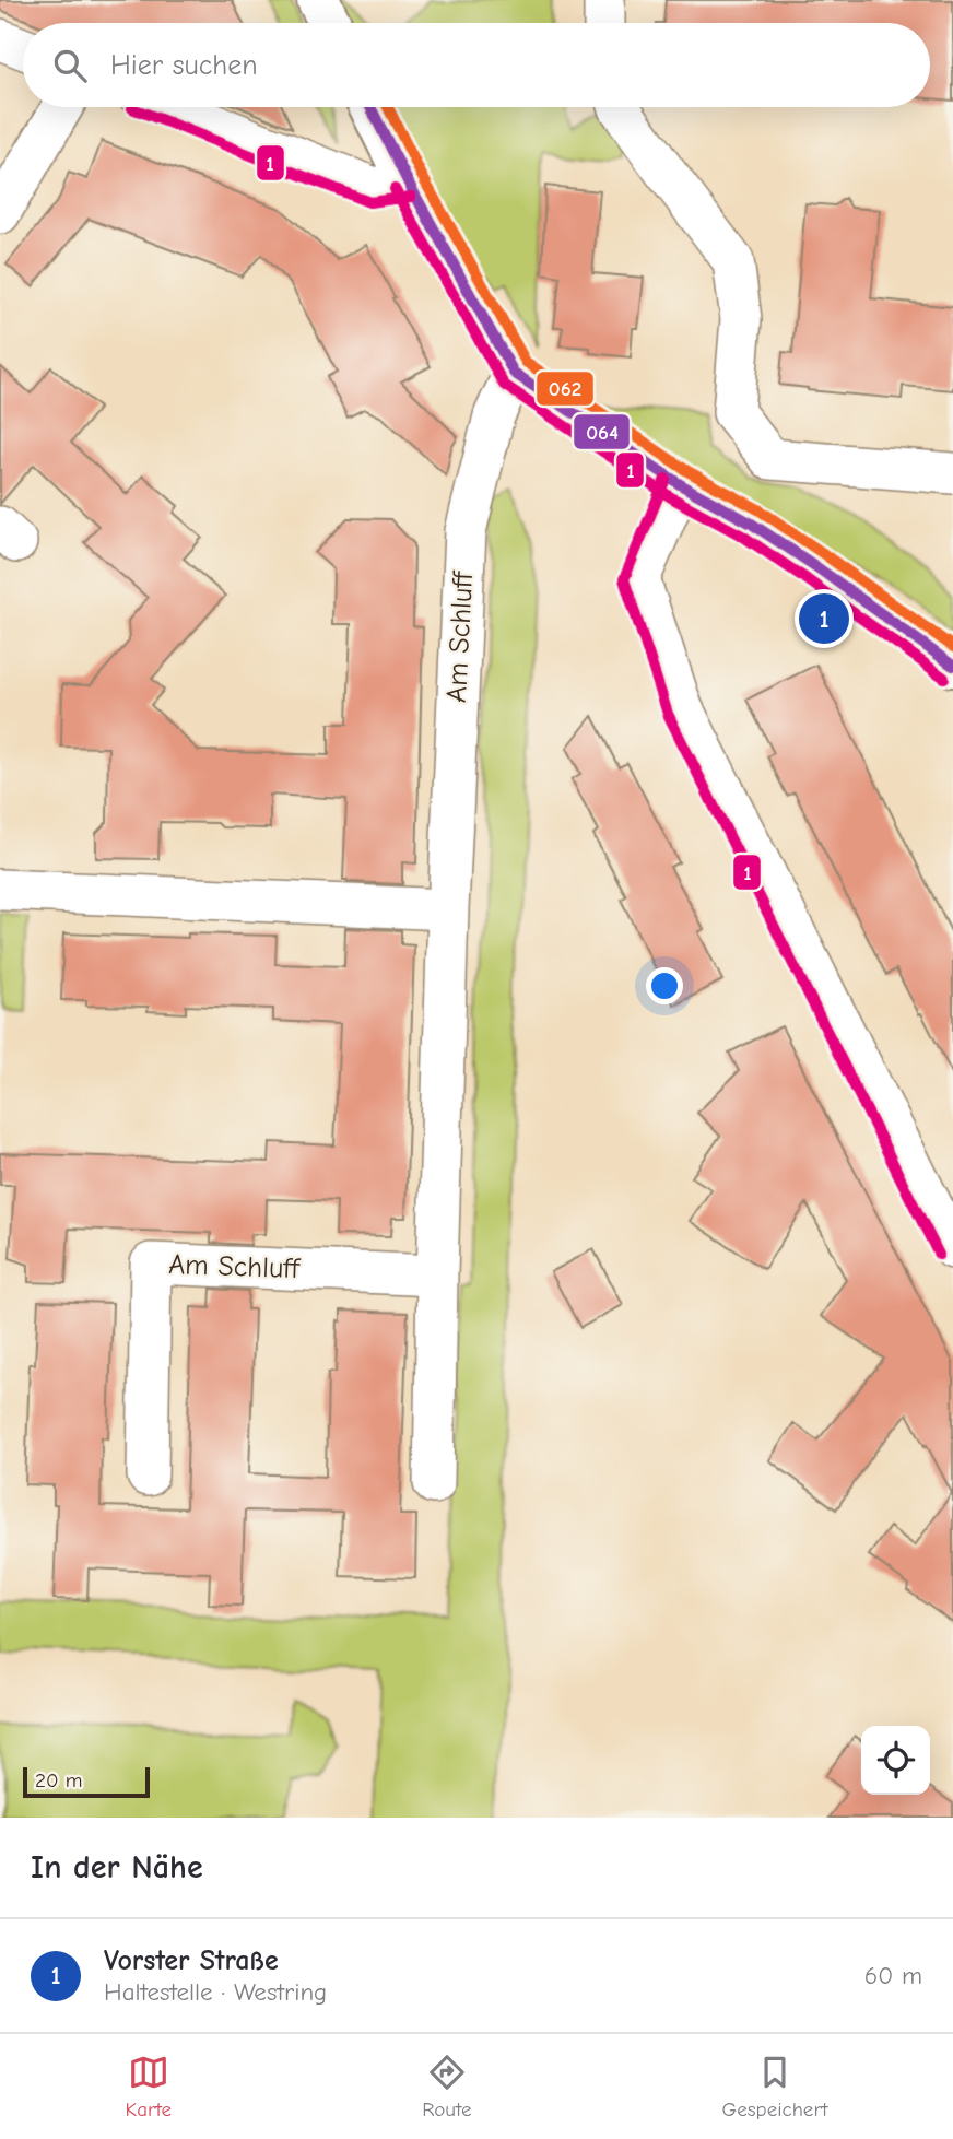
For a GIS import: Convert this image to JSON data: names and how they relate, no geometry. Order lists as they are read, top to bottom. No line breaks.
{"streets":{"street":["Am Schluff"]},"lines":["transit line 064","transit line 062","transit line 1"],"scale_bar":"20 m","page":{"search":"Hier suchen","pins":"1","scale":"20 m","heading":"In der Nähe","list":[{"mark":"1","name":"Vorster Straße","note":"Haltestelle · Westring","value":"60 m"}],"nav":["Karte","Route","Gespeichert"]}}
